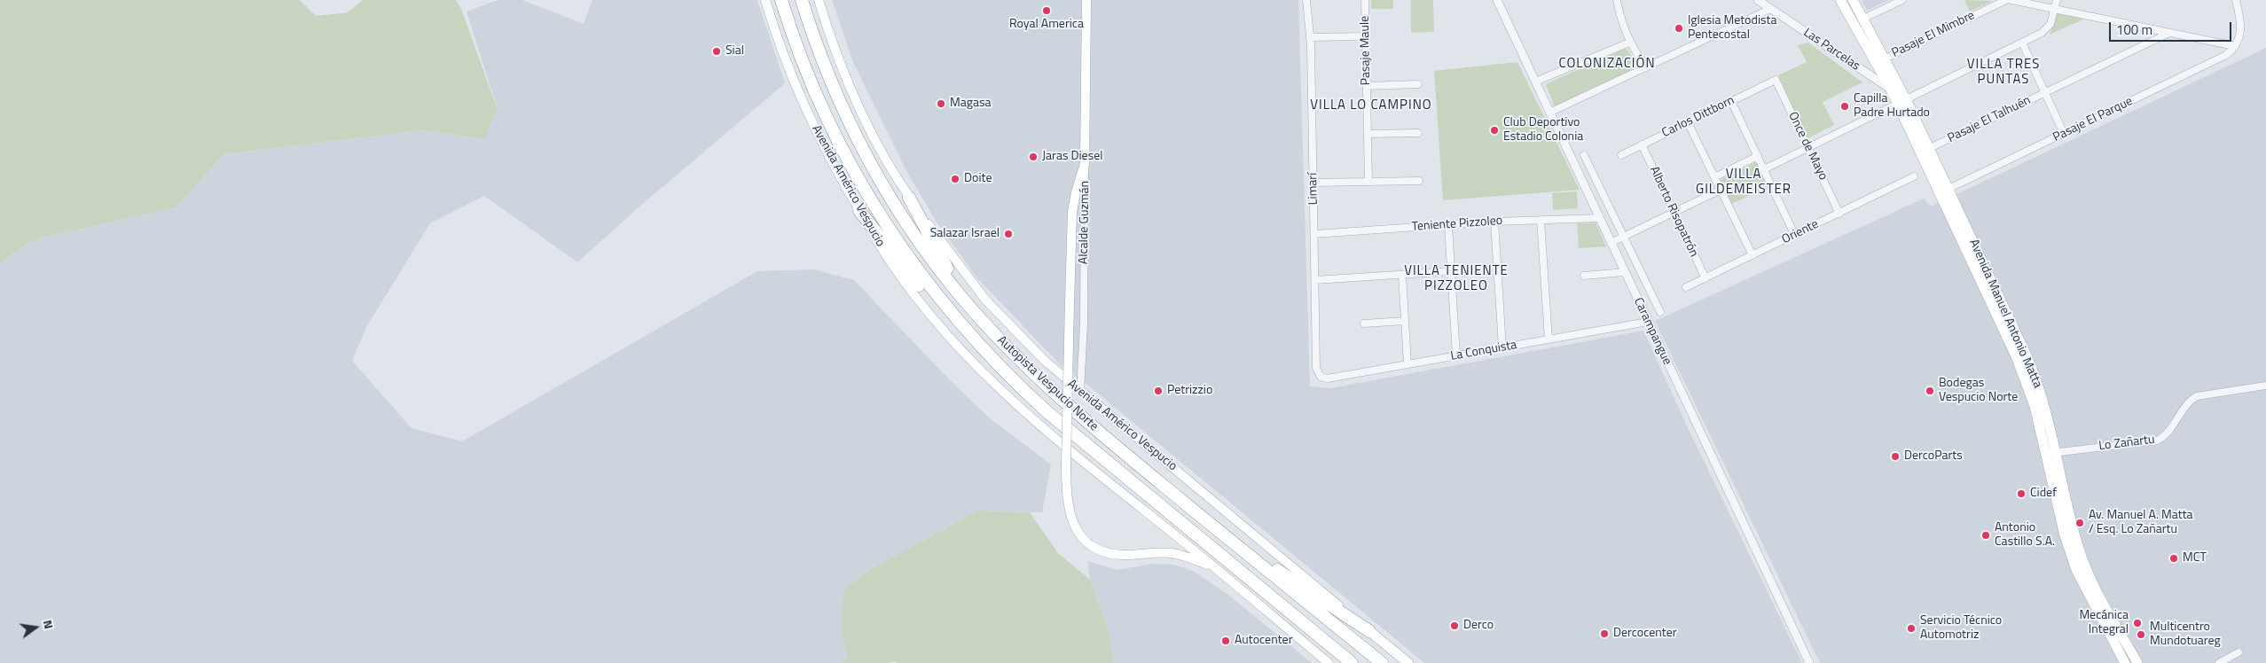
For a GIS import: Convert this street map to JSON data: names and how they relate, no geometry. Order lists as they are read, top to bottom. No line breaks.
{"streets":{"highway":["Autopista Vespucio Norte"],"main road":["Avenida Américo Vespucio","Alcalde Guzmán","Avenida Manuel Antonio Matta"],"street":["Pasaje El Mimbre","Las Parcelas","Pasaje Maule","Carlos Dittborn","Pasaje El Talhuén","Pasaje El Parque","Once de Mayo","Limarí","Alberto Risopatrón","Teniente Pizzoleo","Oriente","Carampangue","La Conquista","Lo Zañartu"]},"crossings":[["Pasaje El Mimbre","Avenida Manuel Antonio Matta"],["Las Parcelas","Avenida Manuel Antonio Matta"],["Carlos Dittborn","Once de Mayo"],["Carlos Dittborn","Alberto Risopatrón"],["Pasaje El Talhuén","Avenida Manuel Antonio Matta"],["Pasaje El Parque","Avenida Manuel Antonio Matta"],["Once de Mayo","Oriente"],["Avenida Américo Vespucio","Alcalde Guzmán"],["Limarí","Teniente Pizzoleo"],["Limarí","La Conquista"],["Alberto Risopatrón","Oriente"],["Teniente Pizzoleo","Carampangue"],["Avenida Manuel Antonio Matta","Lo Zañartu"],["Carampangue","La Conquista"]],"districts":["COLONIZACIÓN","VILLA TRES PUNTAS","VILLA LO CAMPINO","VILLA GILDEMEISTER","VILLA TENIENTE PIZZOLEO"],"places":["Royal America","Iglesia Metodista Pentecostal","Sial","Magasa","Capilla Padre Hurtado","Club Deportivo Estadio Colonia","Jaras Diesel","Doite","Salazar Israel","Petrizzio","Bodegas Vespucio Norte","DercoParts","Cidef","Av. Manuel A. Matta / Esq. Lo Zañartu","Antonio Castillo S.A.","MCT","Mecánica Integral","Derco","Servicio Técnico Automotriz","Dercocenter","Multicentro Mundotuareg","Autocenter"],"scale_bar":"100 m","north":"right"}
